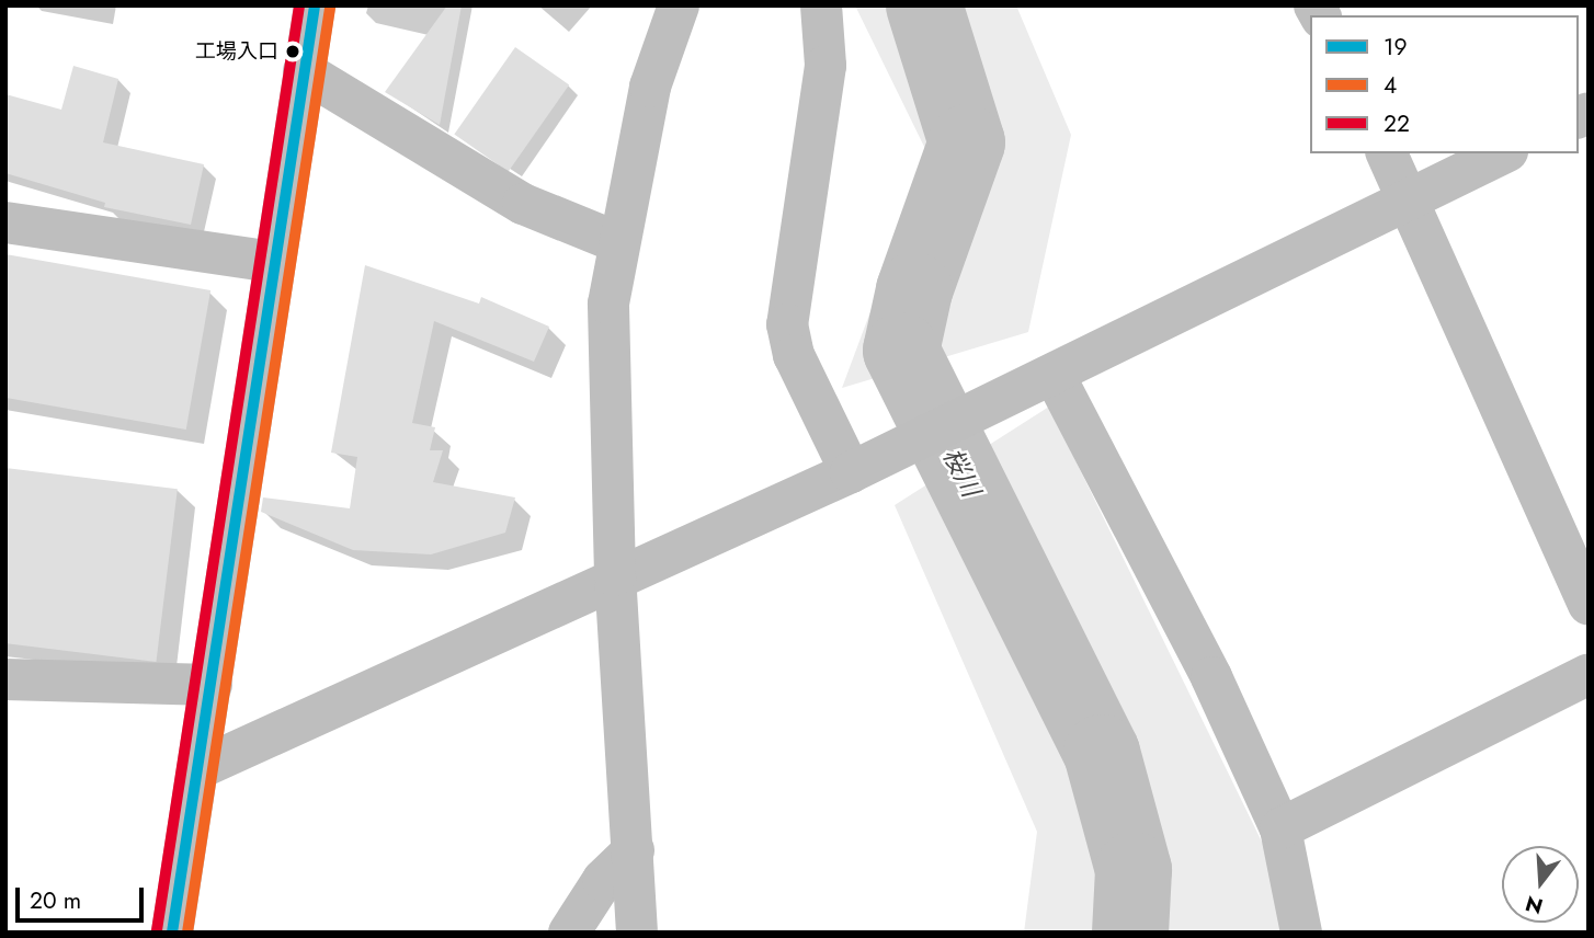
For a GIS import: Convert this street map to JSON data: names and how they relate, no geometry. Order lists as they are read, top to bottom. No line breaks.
{"water":["桜川"],"places":["工場入口"],"lines":["transit line 19","transit line 22","transit line 4"],"legend":["19","4","22"],"scale_bar":"20 m","north":"bottom"}
